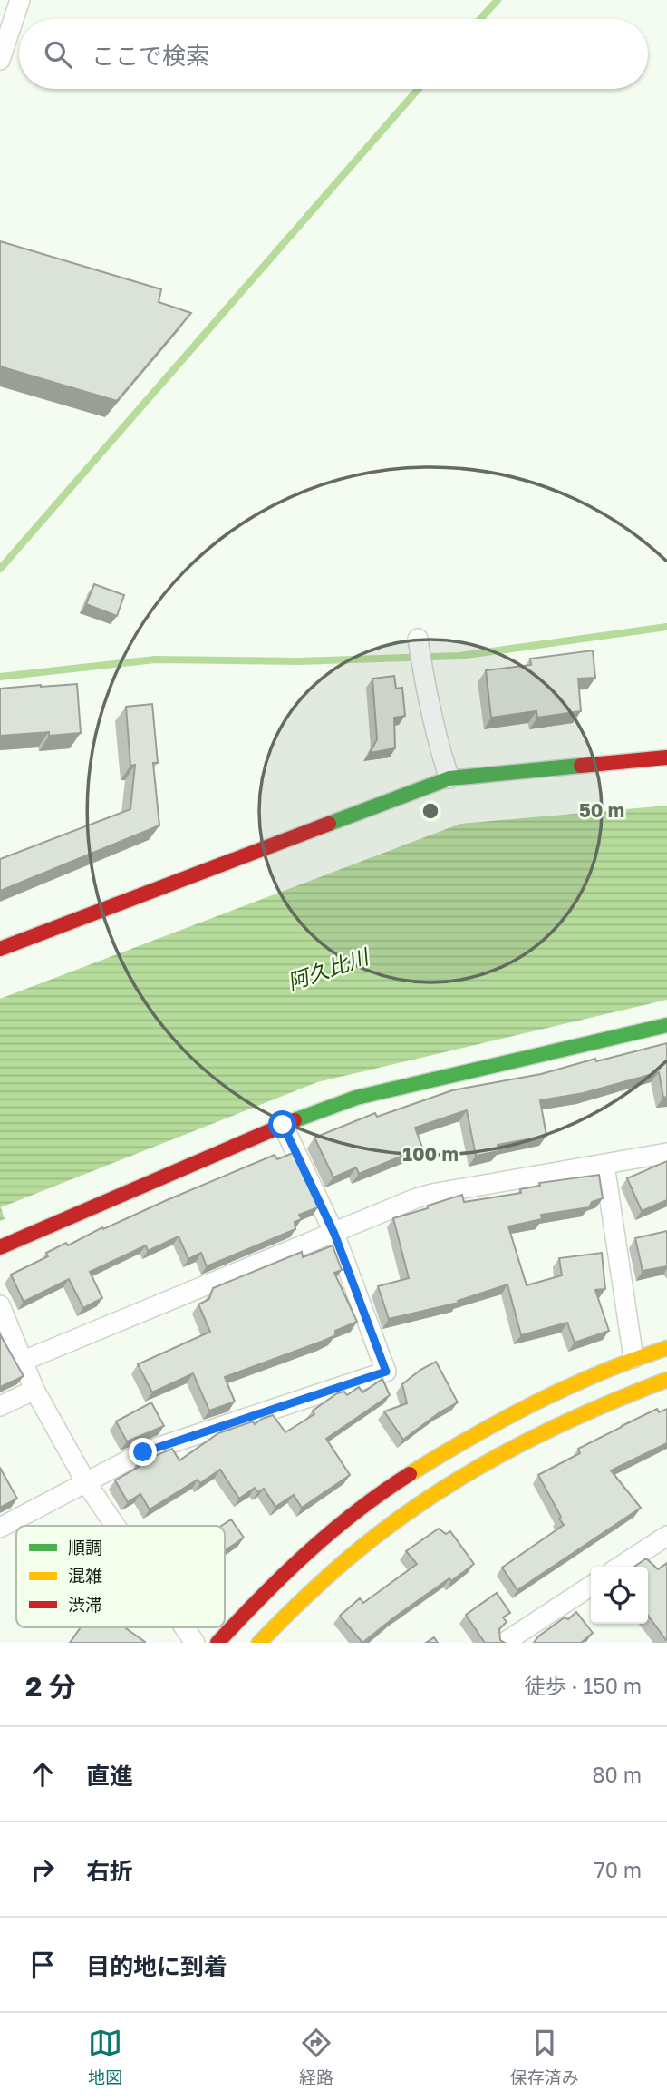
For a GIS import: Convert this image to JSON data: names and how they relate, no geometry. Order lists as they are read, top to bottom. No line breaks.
{"water":["阿久比川"],"legend":["順調","混雑","渋滞"],"page":{"search":"ここで検索","heading":["2 分","徒歩 · 150 m"],"list":[["直進","80 m"],["右折","70 m"],"目的地に到着"],"nav":["地図","経路","保存済み"]},"rings":["50 m","100 m"]}
